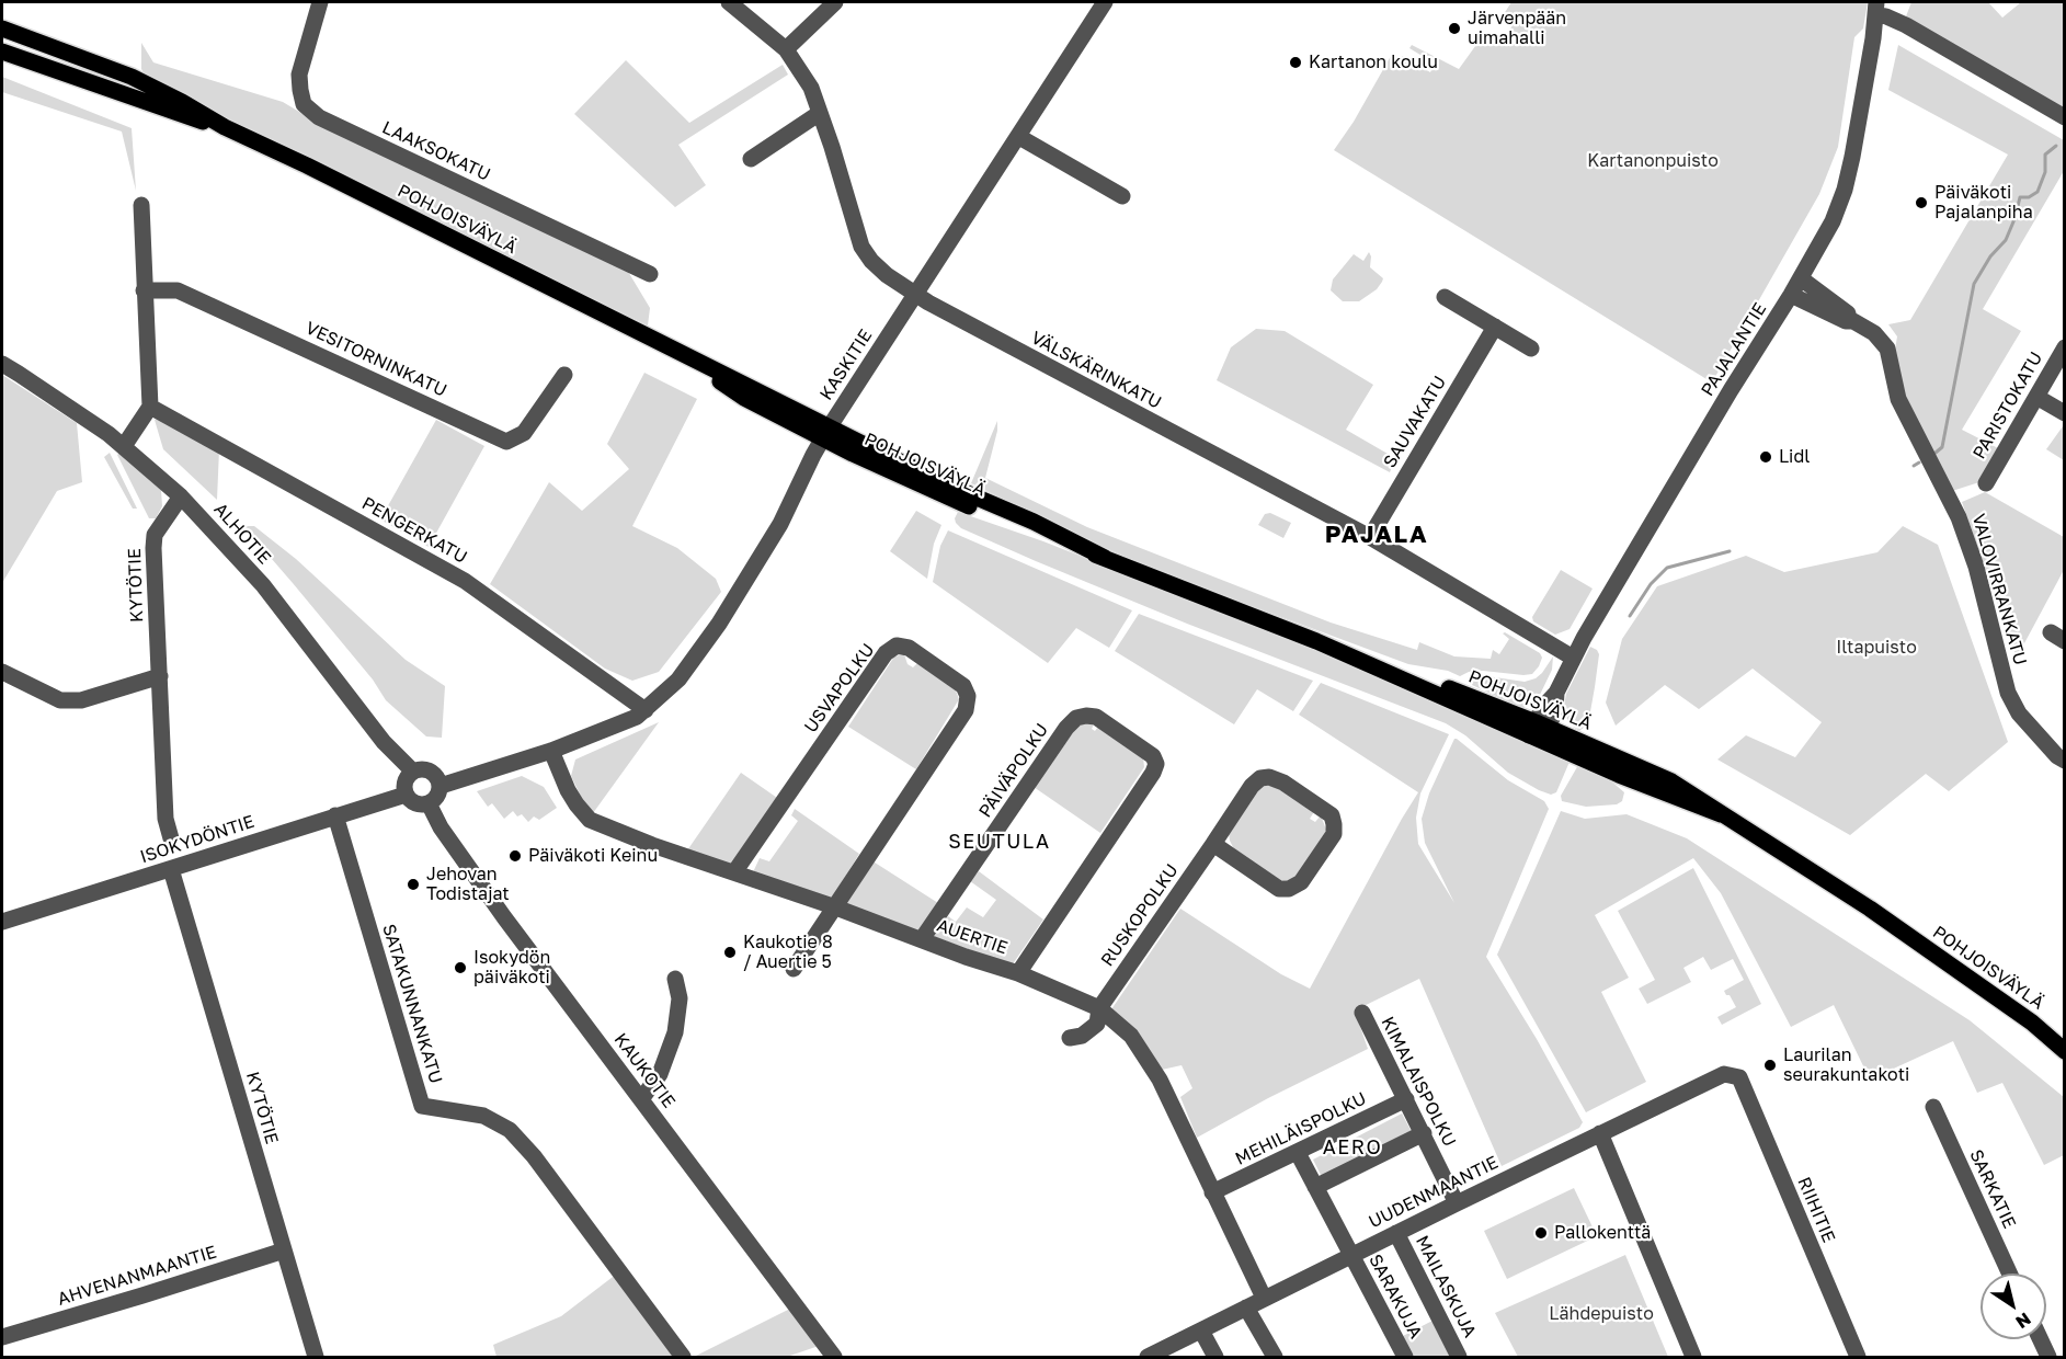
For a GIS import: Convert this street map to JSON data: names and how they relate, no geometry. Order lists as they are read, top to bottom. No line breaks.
{"streets":{"main road":["POHJOISVÄYLÄ"],"street":["LAAKSOKATU","PAJALANTIE","VESITORNINKATU","KASKITIE","VÄLSKÄRINKATU","PARISTOKATU","SAUVAKATU","PENGERKATU","ALHOTIE","KYTÖTIE","VALOVIRRANKATU","USVAPOLKU","PÄIVÄPOLKU","ISOKYDÖNTIE","RUSKOPOLKU","AUERTIE","SATAKUNNANKATU","KAUKOTIE","KIMALAISPOLKU","MEHILÄISPOLKU","SARKATIE","UUDENMAANTIE","RIIHITIE","AHVENANMAANTIE","MAILASKUJA","SARAKUJA"]},"crossings":[["POHJOISVÄYLÄ","PAJALANTIE"],["POHJOISVÄYLÄ","KASKITIE"],["PAJALANTIE","VÄLSKÄRINKATU"],["PAJALANTIE","VALOVIRRANKATU"],["KASKITIE","VÄLSKÄRINKATU"],["KASKITIE","PENGERKATU"],["KASKITIE","AUERTIE"],["VÄLSKÄRINKATU","SAUVAKATU"],["ALHOTIE","KYTÖTIE"],["ALHOTIE","ISOKYDÖNTIE"],["ALHOTIE","KAUKOTIE"],["KYTÖTIE","ISOKYDÖNTIE"],["KYTÖTIE","AHVENANMAANTIE"],["USVAPOLKU","AUERTIE"],["PÄIVÄPOLKU","AUERTIE"],["ISOKYDÖNTIE","SATAKUNNANKATU"],["ISOKYDÖNTIE","KAUKOTIE"],["RUSKOPOLKU","AUERTIE"],["AUERTIE","MEHILÄISPOLKU"],["AUERTIE","UUDENMAANTIE"],["KIMALAISPOLKU","MEHILÄISPOLKU"],["KIMALAISPOLKU","UUDENMAANTIE"],["MEHILÄISPOLKU","SARAKUJA"],["UUDENMAANTIE","RIIHITIE"],["UUDENMAANTIE","MAILASKUJA"],["UUDENMAANTIE","SARAKUJA"]],"districts":["PAJALA","SEUTULA","AERO"],"parks":["Kartanonpuisto","Iltapuisto","Lähdepuisto"],"places":["Järvenpään uimahalli","Kartanon koulu","Päiväkoti Pajalanpiha","Lidl","Päiväkoti Keinu","Jehovan Todistajat","Kaukotie 8 / Auertie 5","Isokydön päiväkoti","Laurilan seurakuntakoti","Pallokenttä"],"north":"bottom right"}
